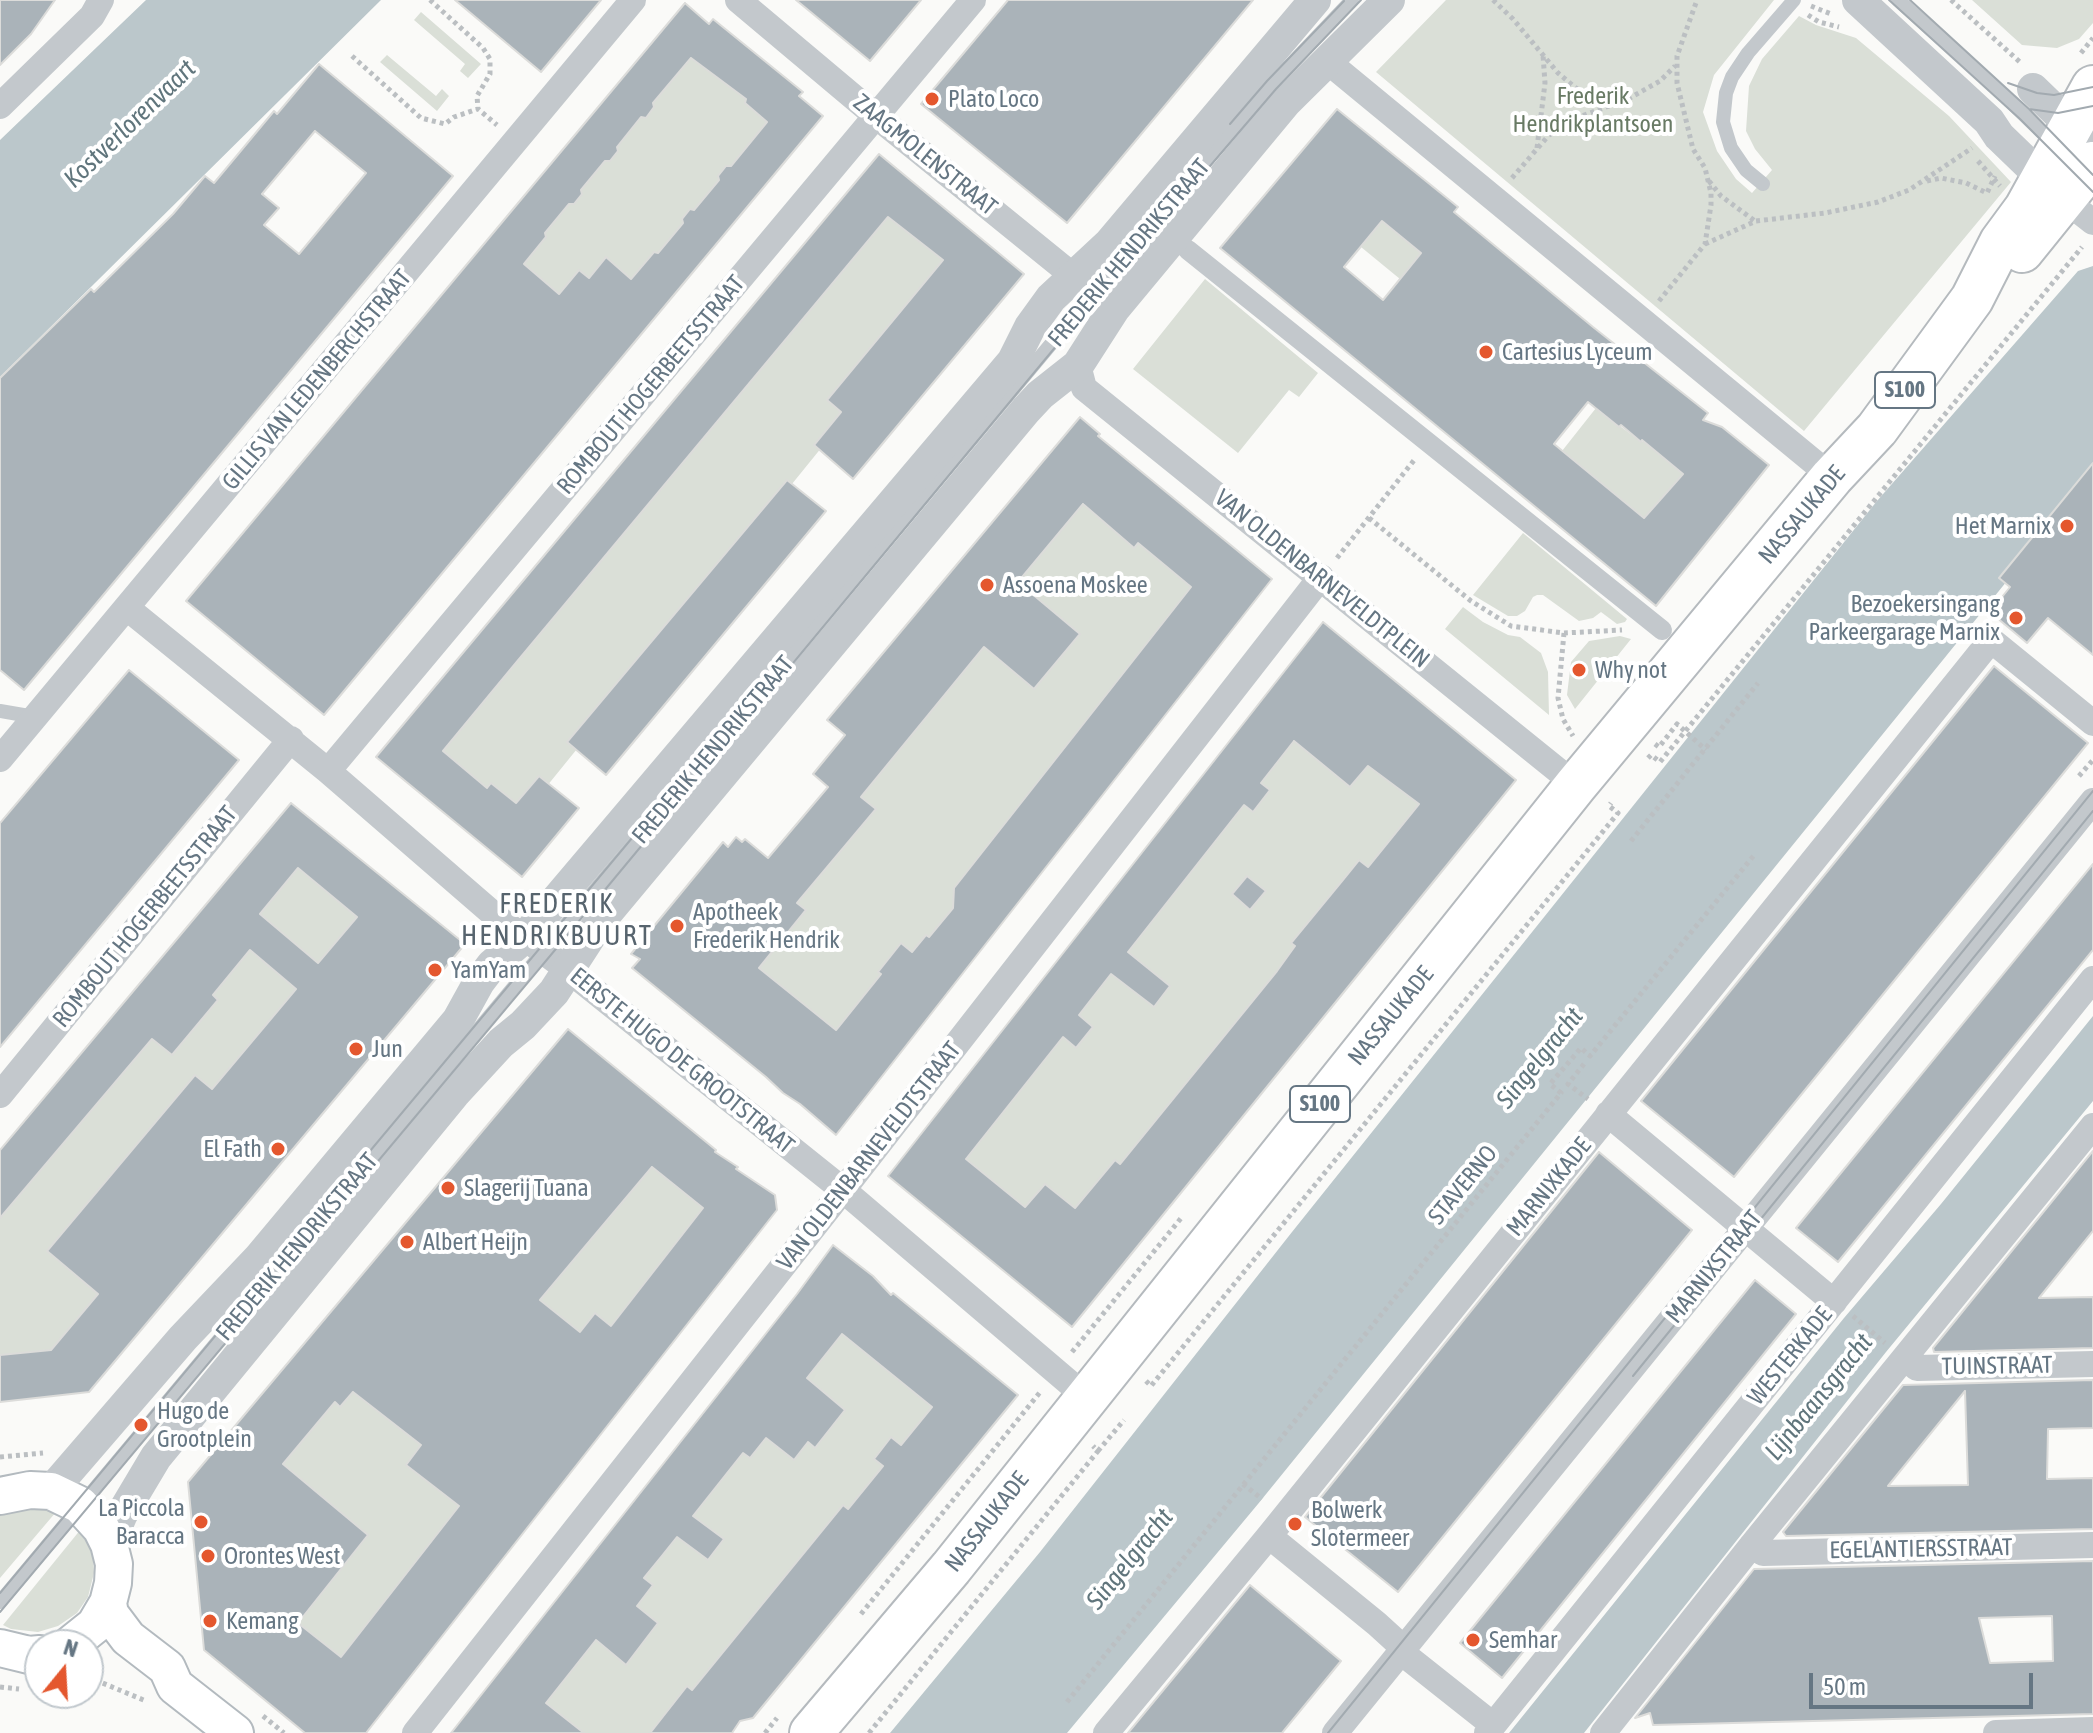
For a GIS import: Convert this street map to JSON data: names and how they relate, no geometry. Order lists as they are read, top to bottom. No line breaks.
{"streets":{"main road":["S100","NASSAUKADE"],"street":["ZAAGMOLENSTRAAT","FREDERIK HENDRIKSTRAAT","GILLIS VAN LEDENBERCHSTRAAT","ROMBOUT HOGERBEETSSTRAAT","VAN OLDENBARNEVELDTPLEIN","EERSTE HUGO DE GROOTSTRAAT","VAN OLDENBARNEVELDTSTRAAT","MARNIXKADE","MARNIXSTRAAT","WESTERKADE","TUINSTRAAT","EGELANTIERSSTRAAT"],"path":["STAVERNO"]},"crossings":[["ZAAGMOLENSTRAAT","FREDERIK HENDRIKSTRAAT"],["ZAAGMOLENSTRAAT","ROMBOUT HOGERBEETSSTRAAT"],["FREDERIK HENDRIKSTRAAT","VAN OLDENBARNEVELDTPLEIN"],["FREDERIK HENDRIKSTRAAT","EERSTE HUGO DE GROOTSTRAAT"],["GILLIS VAN LEDENBERCHSTRAAT","EERSTE HUGO DE GROOTSTRAAT"],["ROMBOUT HOGERBEETSSTRAAT","EERSTE HUGO DE GROOTSTRAAT"],["NASSAUKADE","VAN OLDENBARNEVELDTPLEIN"],["NASSAUKADE","EERSTE HUGO DE GROOTSTRAAT"],["VAN OLDENBARNEVELDTPLEIN","VAN OLDENBARNEVELDTSTRAAT"],["EERSTE HUGO DE GROOTSTRAAT","VAN OLDENBARNEVELDTSTRAAT"]],"districts":["FREDERIK HENDRIKBUURT"],"water":["Kostverlorenvaart","Singelgracht","Lijnbaansgracht"],"parks":["Frederik Hendrikplantsoen"],"places":["Plato Loco","Cartesius Lyceum","Het Marnix","Assoena Moskee","Bezoekersingang Parkeergarage Marnix","Why not","Apotheek Frederik Hendrik","YamYam","Jun","El Fath","Slagerij Tuana","Albert Heijn","Hugo de Grootplein","La Piccola Baracca","Bolwerk Slotermeer","Orontes West","Kemang","Semhar"],"scale_bar":"50 m","north":"top"}
